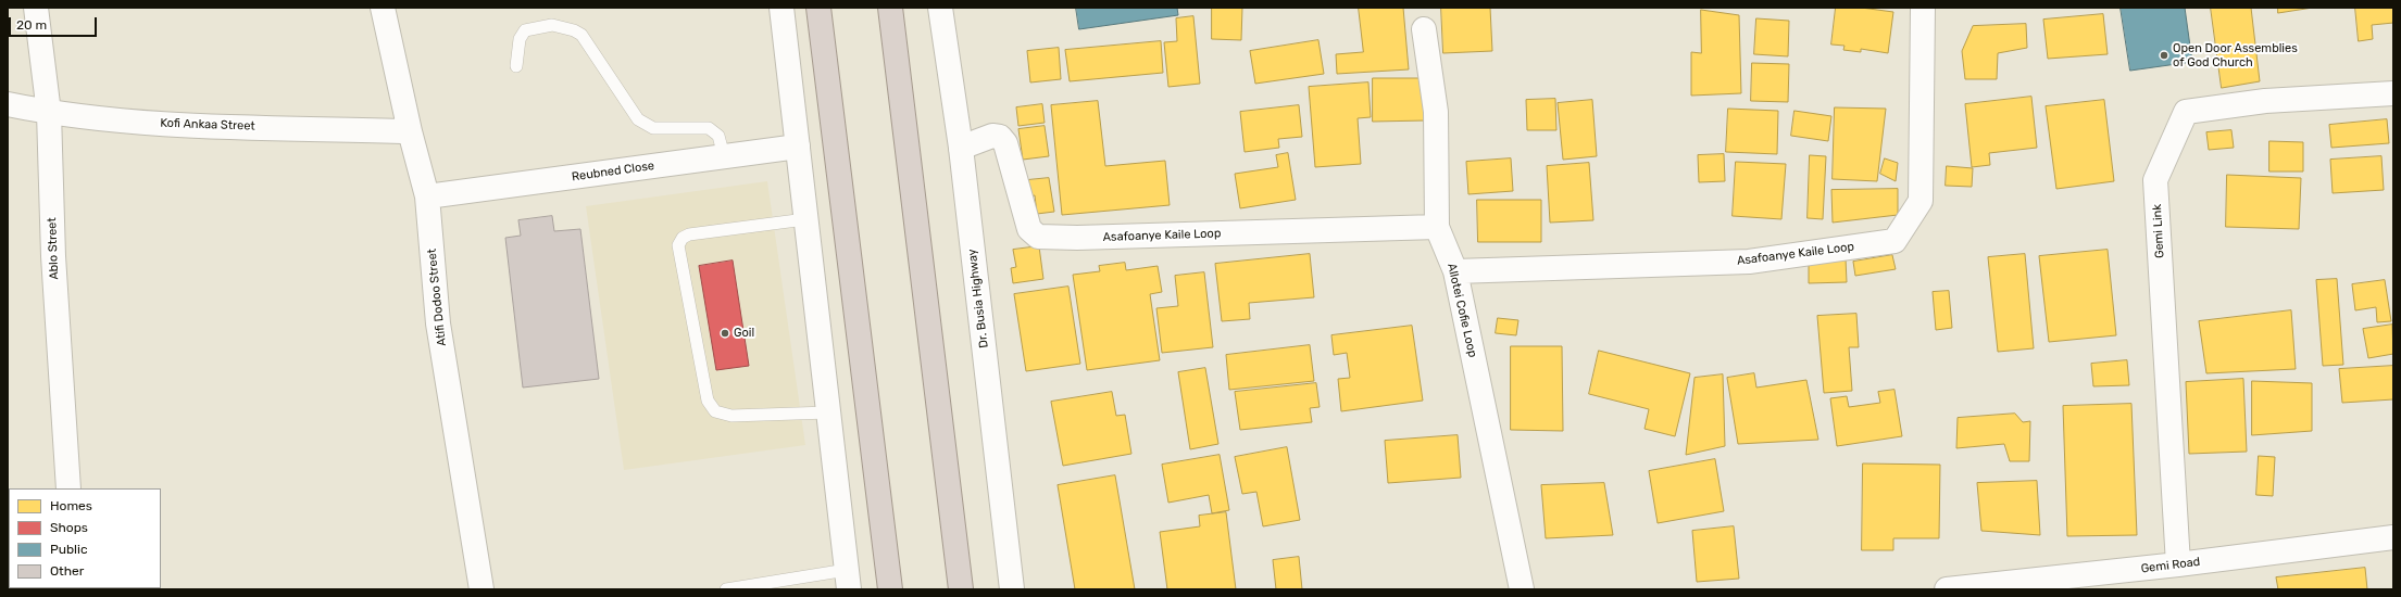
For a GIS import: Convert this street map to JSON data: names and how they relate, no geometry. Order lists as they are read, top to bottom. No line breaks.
{"streets":{"street":["Kofi Ankaa Street","Reubned Close","Gemi Link","Asafoanye Kaile Loop","Ablo Street","Atifi Dodoo Street","Dr. Busia Highway","Allotei Cofie Loop","Gemi Road"]},"crossings":[["Kofi Ankaa Street","Ablo Street"],["Kofi Ankaa Street","Atifi Dodoo Street"],["Reubned Close","Atifi Dodoo Street"],["Gemi Link","Gemi Road"],["Asafoanye Kaile Loop","Dr. Busia Highway"],["Asafoanye Kaile Loop","Allotei Cofie Loop"]],"places":["Open Door Assemblies of God Church","Goil"],"legend":["Homes","Shops","Public","Other"],"scale_bar":"20 m"}
